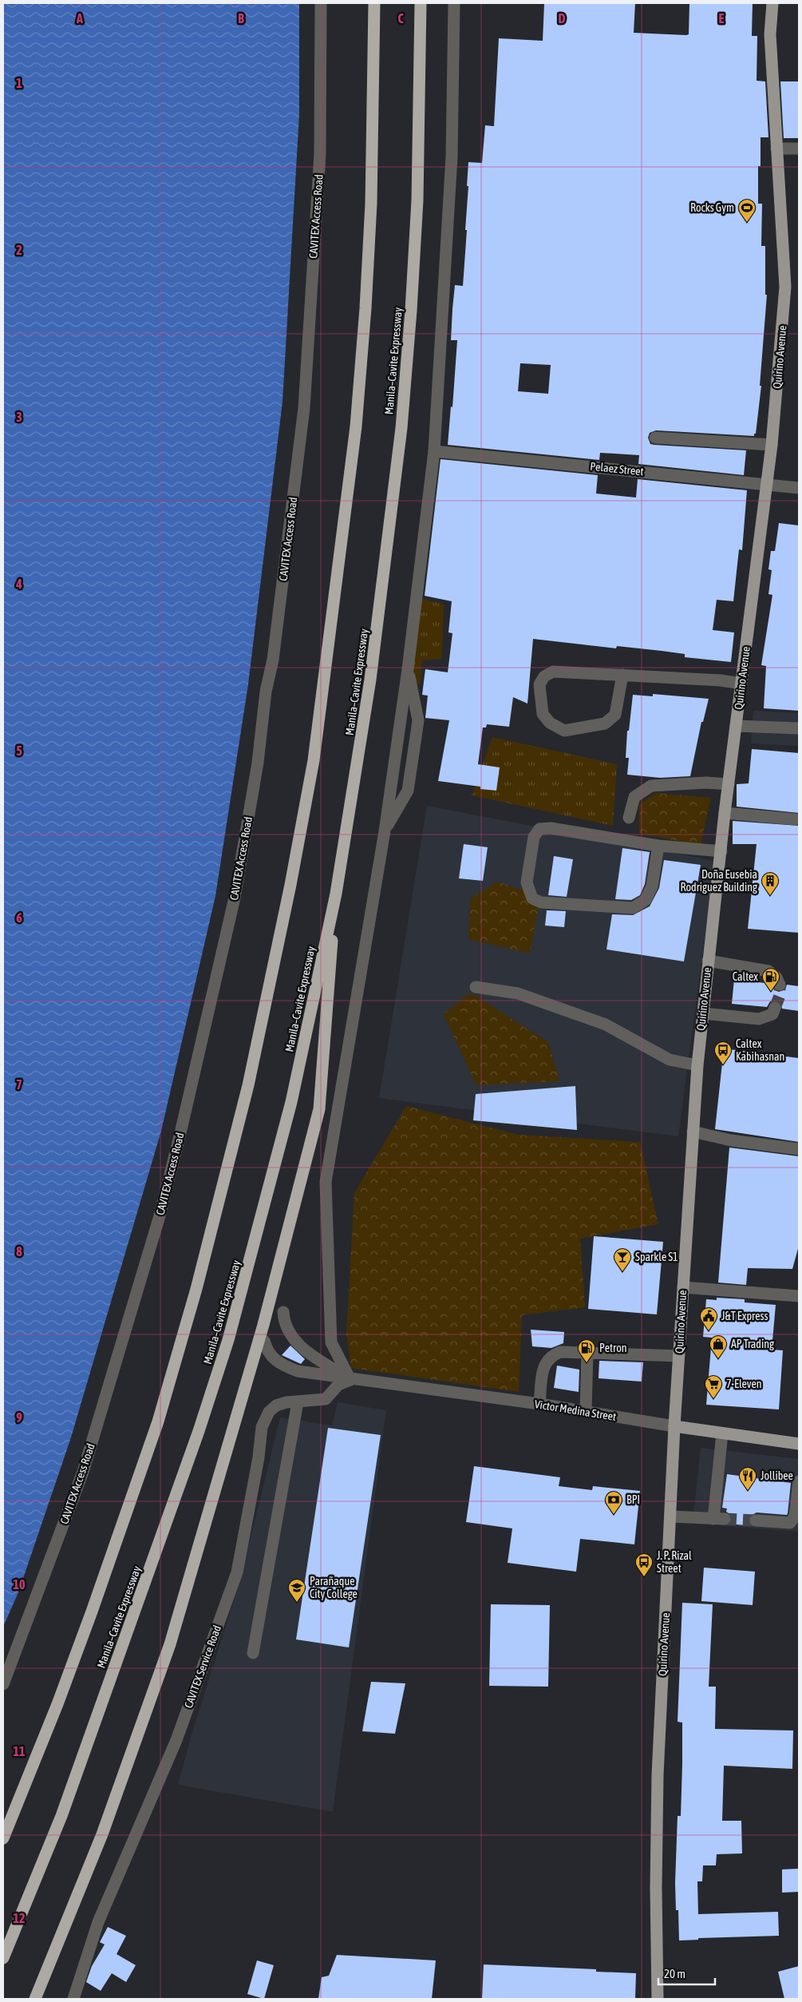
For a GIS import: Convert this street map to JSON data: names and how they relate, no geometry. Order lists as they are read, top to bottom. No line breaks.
{"streets":{"highway":["Manila–Cavite Expressway"],"main road":["Quirino Avenue","Victor Medina Street"],"street":["CAVITEX Access Road","Pelaez Street","CAVITEX Service Road"]},"crossings":[["Quirino Avenue","Pelaez Street"],["Quirino Avenue","Victor Medina Street"],["Victor Medina Street","CAVITEX Service Road"]],"places":{"sports":["Rocks Gym"],"building":["Doña Eusebia Rodriguez Building"],"fuel station":["Caltex","Petron"],"bus stop":["Caltex Kabihasnan","J. P. Rizal Street"],"bar":["Sparkle S1"],"public building":["J&T Express"],"shop":["AP Trading"],"supermarket":["7-Eleven"],"restaurant":["Jollibee"],"bank":["BPI"],"school or university":["Parañaque City College"]},"scale_bar":"20 m","grid":{"columns":["A","B","C","D","E"],"rows":["1","2","3","4","5","6","7","8","9","10","11","12"]}}
